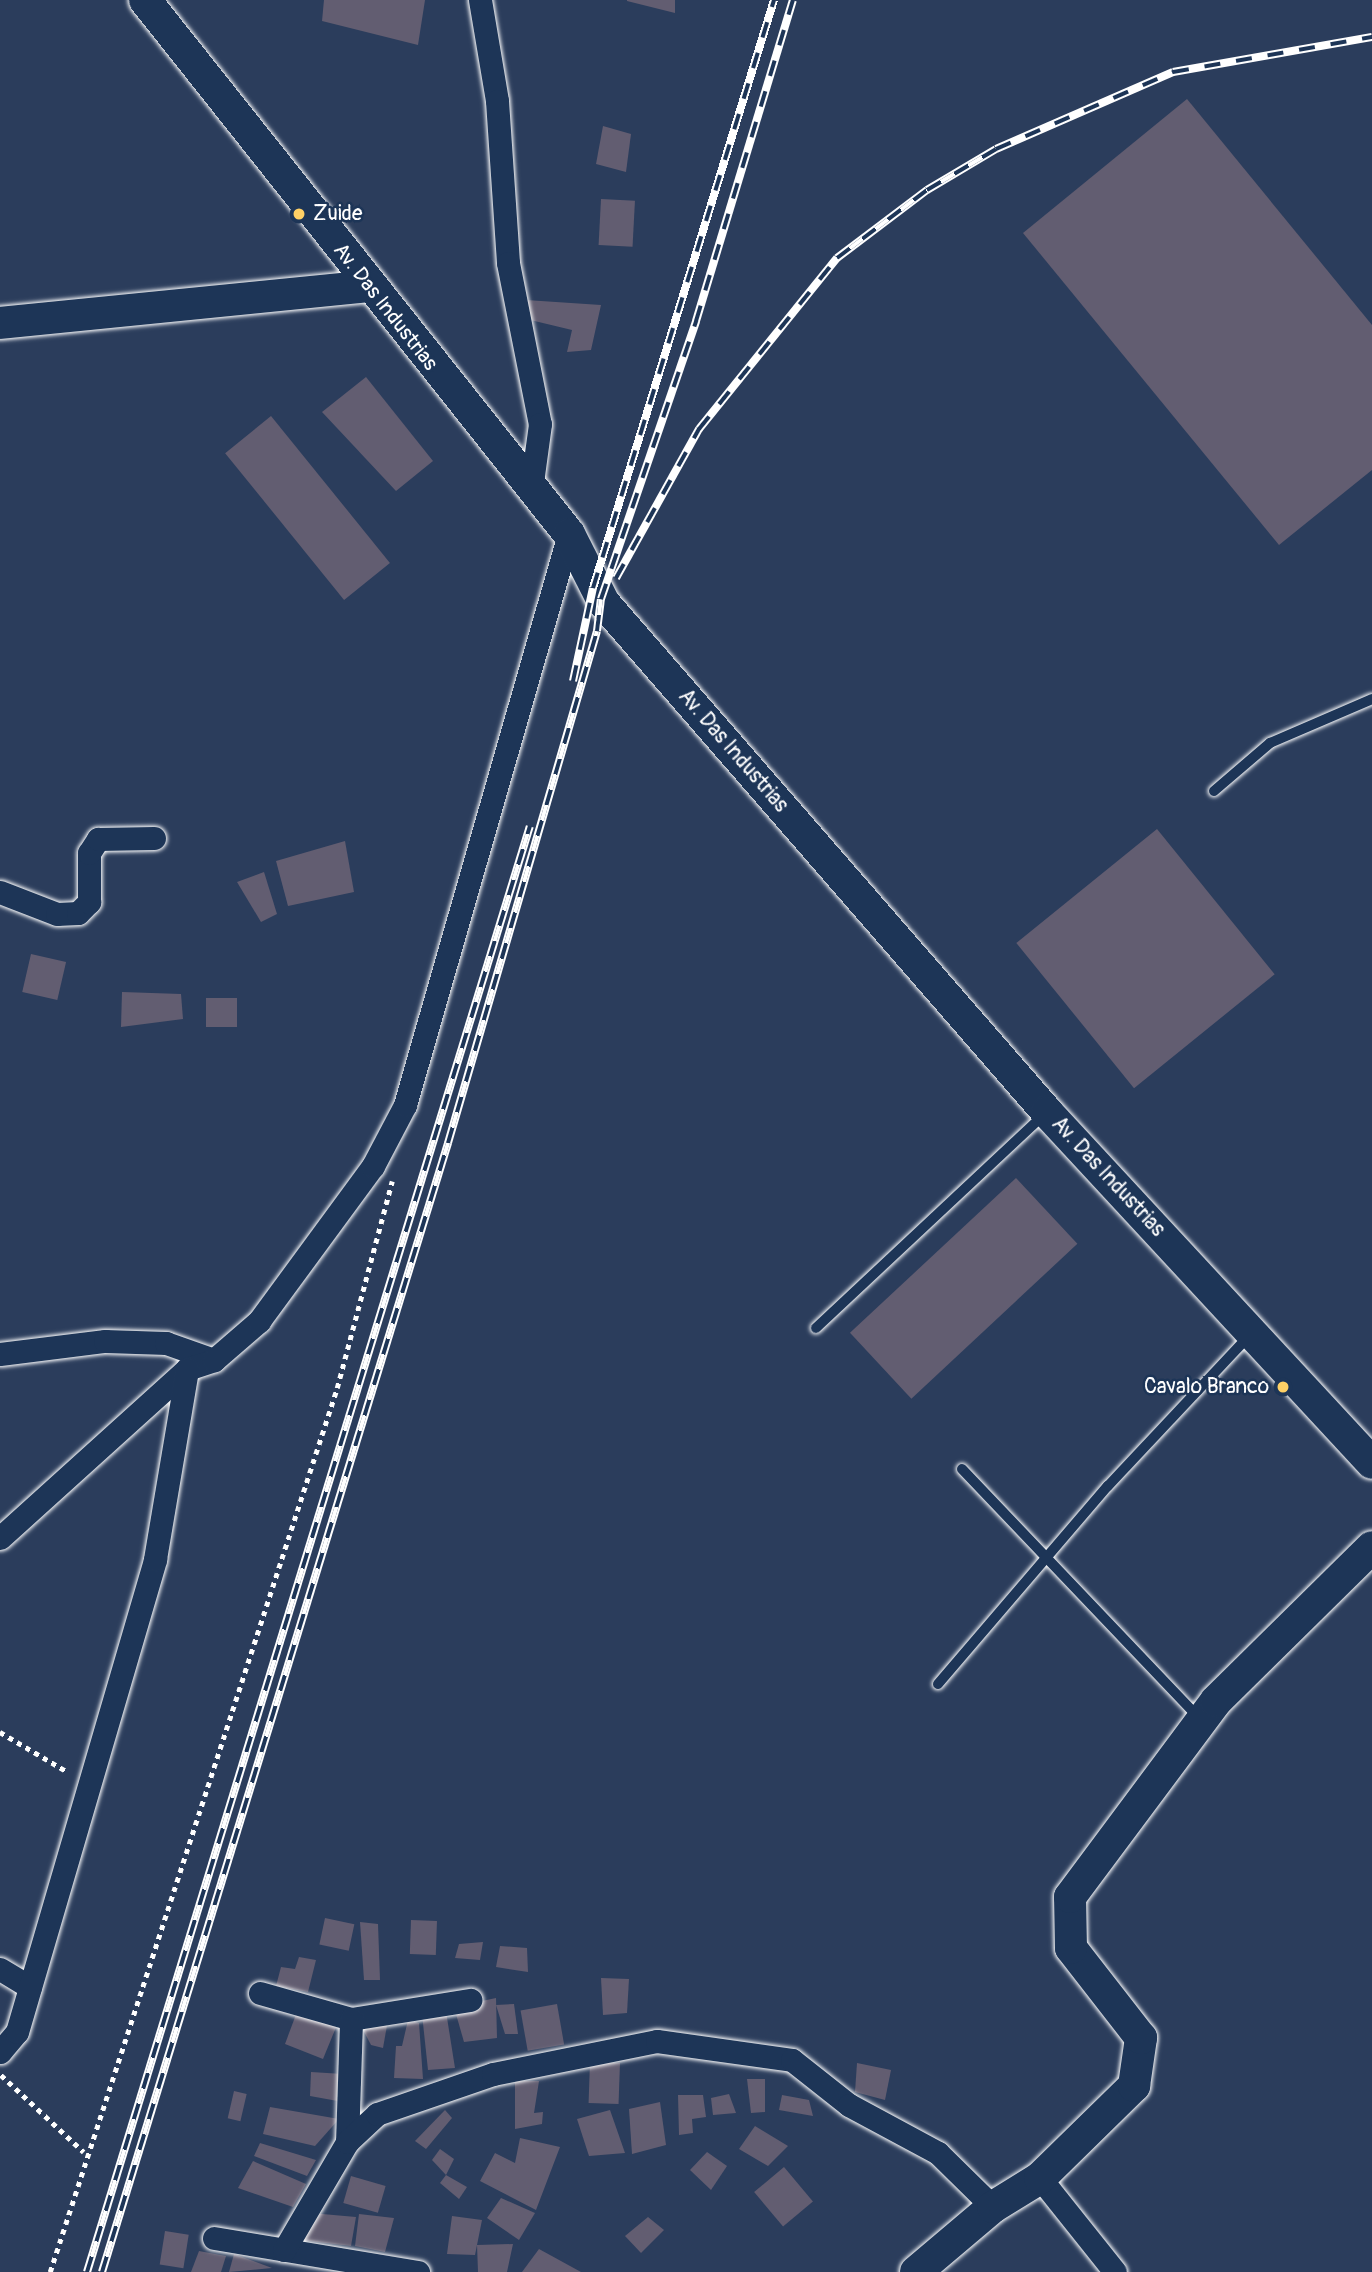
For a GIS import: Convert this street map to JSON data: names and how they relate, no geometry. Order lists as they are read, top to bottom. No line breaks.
{"streets":{"main road":["Av. Das Industrias"]},"places":["Zuide","Cavalo Branco"]}
